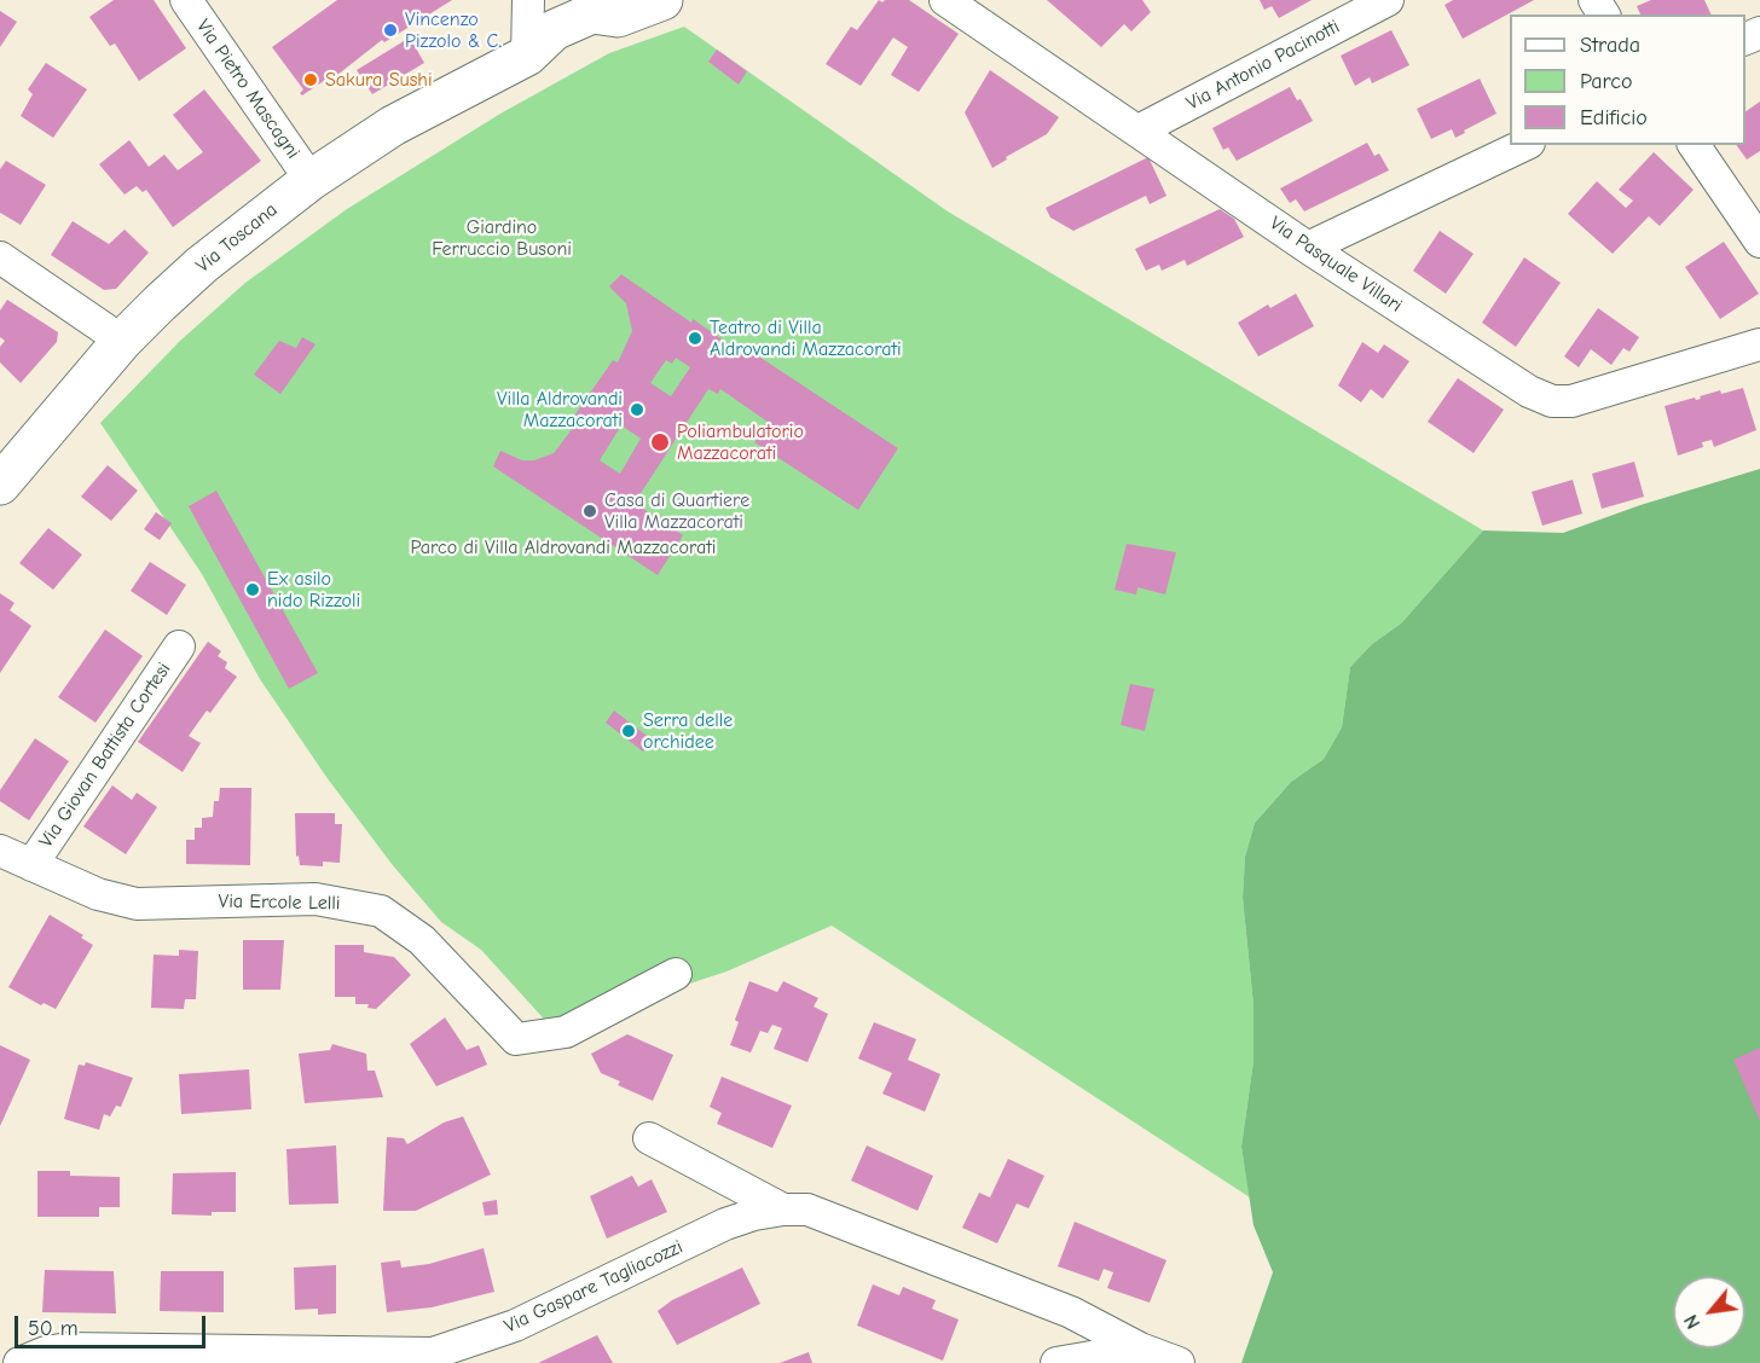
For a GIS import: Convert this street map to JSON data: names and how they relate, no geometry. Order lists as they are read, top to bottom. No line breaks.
{"streets":{"main road":["Via Toscana"],"street":["Via Antonio Pacinotti","Via Pietro Mascagni","Via Pasquale Villari","Via Giovan Battista Cortesi","Via Ercole Lelli","Via Gaspare Tagliacozzi"]},"crossings":[["Via Antonio Pacinotti","Via Pasquale Villari"],["Via Pietro Mascagni","Via Toscana"],["Via Giovan Battista Cortesi","Via Ercole Lelli"]],"parks":["Giardino Ferruccio Busoni","Parco di Villa Aldrovandi Mazzacorati"],"places":["Vincenzo Pizzolo & C.","Sakura Sushi","Teatro di Villa Aldrovandi Mazzacorati","Villa Aldrovandi Mazzacorati","Poliambulatorio Mazzacorati","Casa di Quartiere Villa Mazzacorati","Ex asilo nido Rizzoli","Serra delle orchidee"],"legend":["Strada","Parco","Edificio"],"scale_bar":"50 m","north":"bottom left"}
